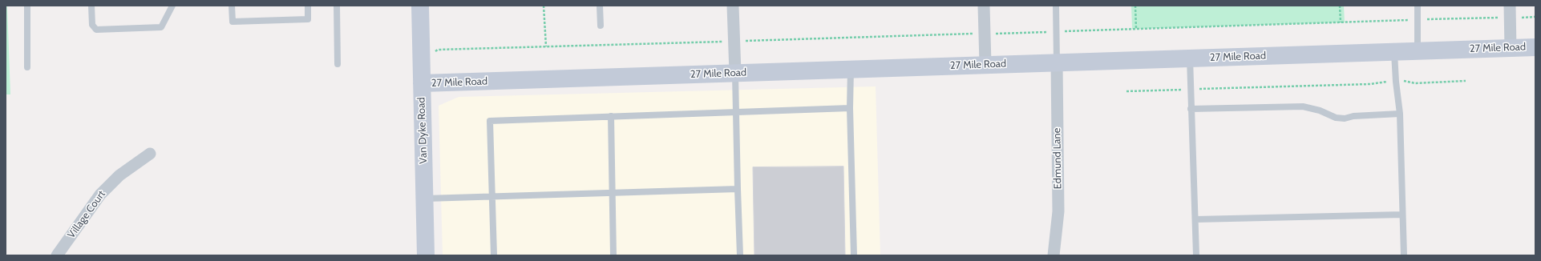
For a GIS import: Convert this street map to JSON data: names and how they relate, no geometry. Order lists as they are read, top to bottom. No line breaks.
{"streets":{"street":["27 Mile Road","Van Dyke Road","Edmund Lane","Village Court"]},"crossings":[["27 Mile Road","Van Dyke Road"],["27 Mile Road","Edmund Lane"]]}
